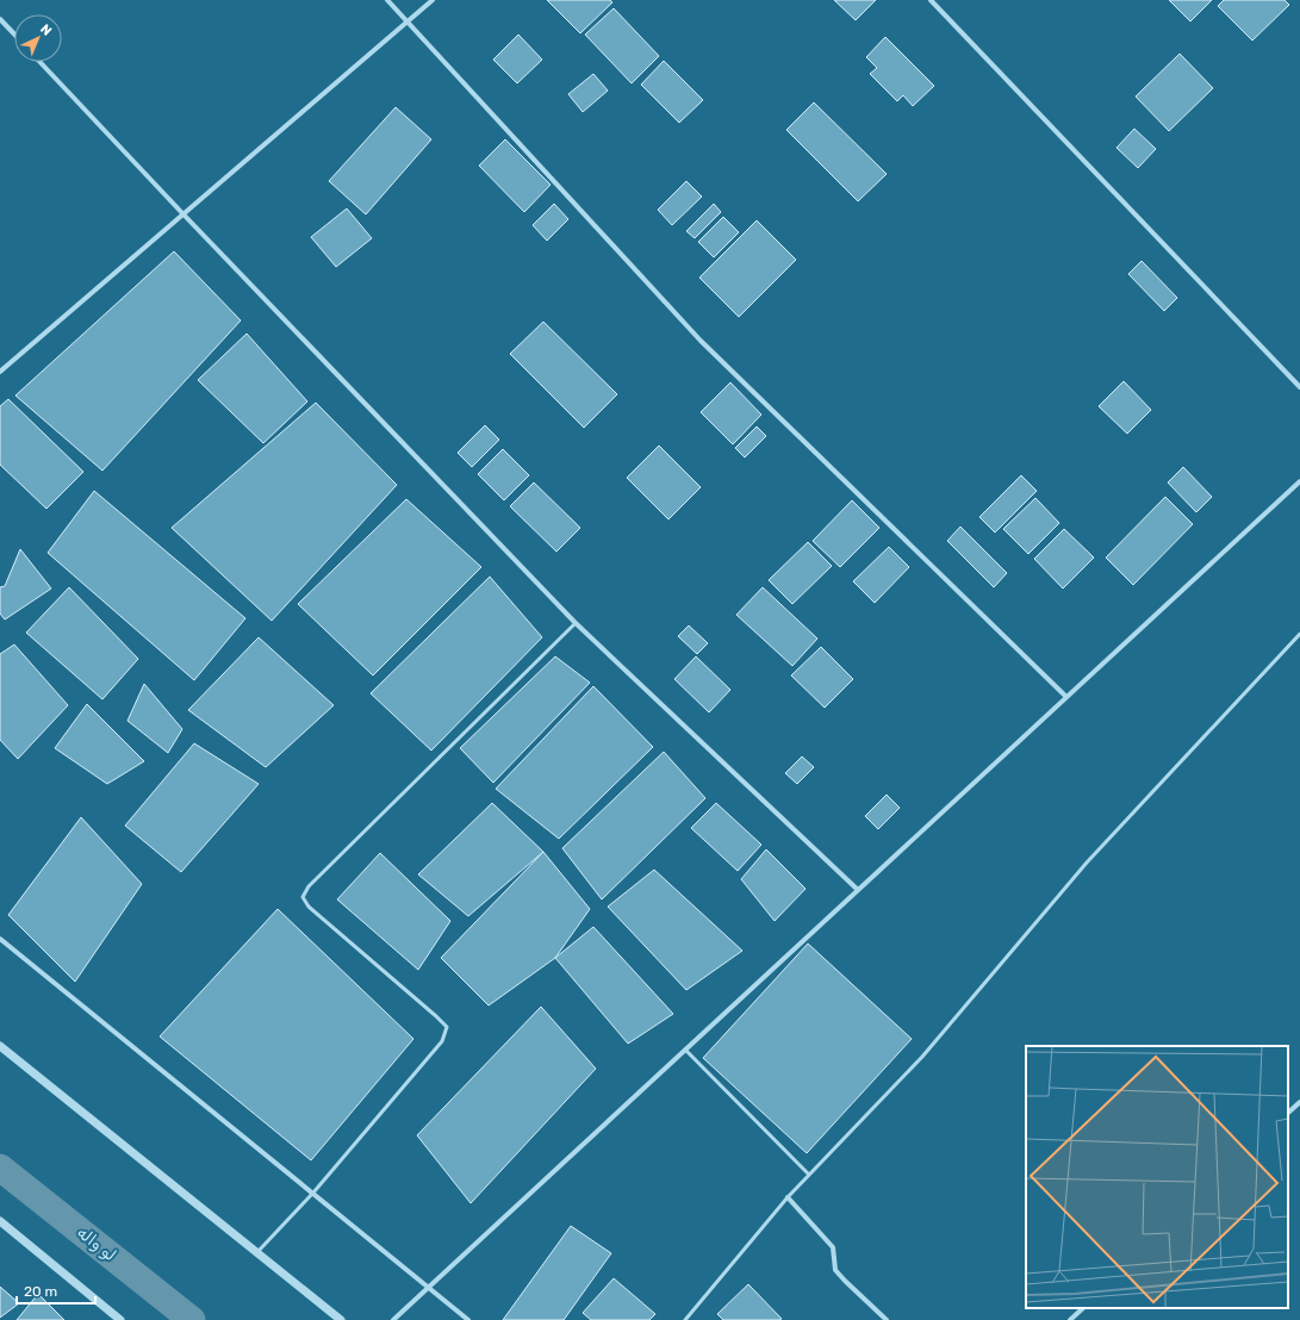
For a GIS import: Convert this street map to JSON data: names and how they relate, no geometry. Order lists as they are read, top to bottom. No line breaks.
{"water":["لو واله"],"scale_bar":"20 m","north":"top right"}
